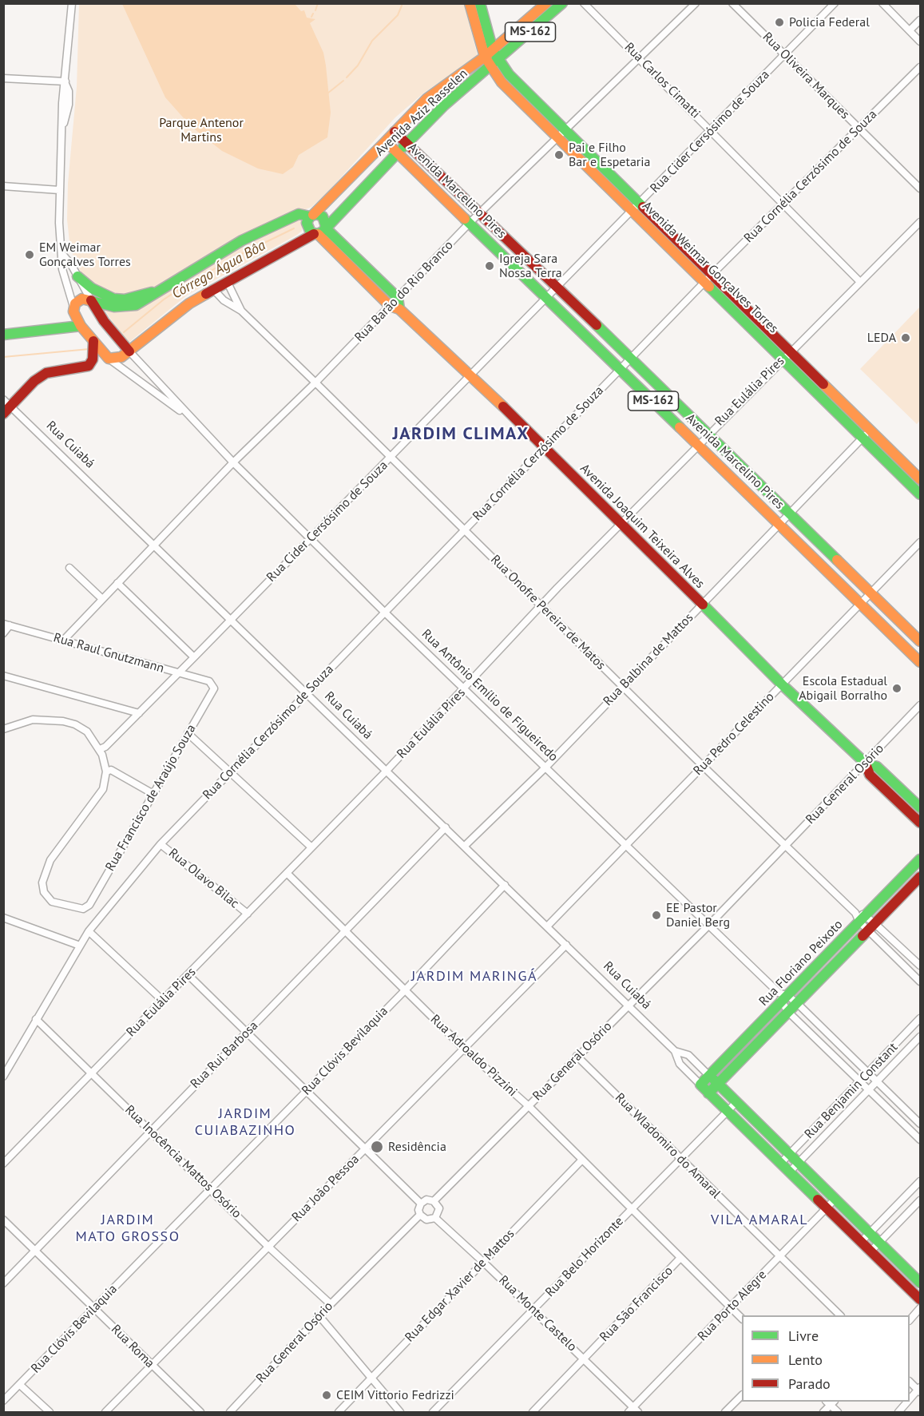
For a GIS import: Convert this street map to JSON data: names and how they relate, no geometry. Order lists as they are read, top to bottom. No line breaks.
{"streets":{"main road":["MS-162","Avenida Aziz Rasselen","Avenida Marcelino Pires","Avenida Weimar Gonçalves Torres","Rua Cuiabá","Avenida Joaquim Teixeira Alves","Rua Antônio Emílio de Figueiredo","Rua Floriano Peixoto"],"street":["Rua Oliveira Marques","Rua Carlos Cimatti","Rua Cider Cersósimo de Souza","Rua Cornélia Cerzósimo de Souza","Rua Barão do Rio Branco","Rua Eulália Pires","Rua Onofre Pereira de Matos","Rua Raul Gnutzmann","Rua Balbina de Mattos","Rua Pedro Celestino","Rua General Osório","Rua Francisco de Araújo Souza","Rua Olavo Bilac","Rua Clóvis Bevilaquia","Rua Rui Barbosa","Rua Adroaldo Pizzini","Rua Benjamin Constant","Rua Wladomiro do Amaral","Rua Inocência Mattos Osório","Rua João Pessoa","Rua Belo Horizonte","Rua Edgar Xavier de Mattos","Rua São Francisco","Rua Porto Alegre","Rua Monte Castelo","Rua Roma"]},"crossings":[["Rua Oliveira Marques","Rua Cider Cersósimo de Souza"],["Rua Oliveira Marques","Rua Cornélia Cerzósimo de Souza"],["Rua Carlos Cimatti","Rua Cider Cersósimo de Souza"],["Rua Carlos Cimatti","Rua Cornélia Cerzósimo de Souza"],["Rua Carlos Cimatti","Rua Barão do Rio Branco"],["Rua Carlos Cimatti","Rua Eulália Pires"],["Avenida Aziz Rasselen","Avenida Marcelino Pires"],["Avenida Aziz Rasselen","Avenida Weimar Gonçalves Torres"],["Avenida Aziz Rasselen","Avenida Joaquim Teixeira Alves"],["Avenida Aziz Rasselen","Rua Onofre Pereira de Matos"],["Avenida Aziz Rasselen","Rua Antônio Emílio de Figueiredo"],["Rua Cider Cersósimo de Souza","Avenida Marcelino Pires"],["Rua Cider Cersósimo de Souza","Avenida Weimar Gonçalves Torres"],["Rua Cider Cersósimo de Souza","Rua Cuiabá"],["Rua Cider Cersósimo de Souza","Avenida Joaquim Teixeira Alves"],["Rua Cider Cersósimo de Souza","Rua Onofre Pereira de Matos"],["Rua Cider Cersósimo de Souza","Rua Raul Gnutzmann"],["Rua Cider Cersósimo de Souza","Rua Antônio Emílio de Figueiredo"],["Rua Cornélia Cerzósimo de Souza","Avenida Marcelino Pires"],["Rua Cornélia Cerzósimo de Souza","Avenida Weimar Gonçalves Torres"],["Rua Cornélia Cerzósimo de Souza","Rua Cuiabá"],["Rua Cornélia Cerzósimo de Souza","Avenida Joaquim Teixeira Alves"],["Rua Cornélia Cerzósimo de Souza","Rua Onofre Pereira de Matos"],["Rua Cornélia Cerzósimo de Souza","Rua Antônio Emílio de Figueiredo"],["Rua Cornélia Cerzósimo de Souza","Rua Olavo Bilac"],["Rua Cornélia Cerzósimo de Souza","Rua Inocência Mattos Osório"],["Avenida Marcelino Pires","Rua Barão do Rio Branco"],["Avenida Marcelino Pires","Rua Eulália Pires"],["Avenida Marcelino Pires","Rua Balbina de Mattos"],["Avenida Marcelino Pires","Rua Pedro Celestino"],["Avenida Weimar Gonçalves Torres","Rua Barão do Rio Branco"],["Avenida Weimar Gonçalves Torres","Rua Eulália Pires"],["Avenida Weimar Gonçalves Torres","Rua Balbina de Mattos"],["Rua Barão do Rio Branco","Rua Cuiabá"],["Rua Barão do Rio Branco","Avenida Joaquim Teixeira Alves"],["Rua Barão do Rio Branco","Rua Onofre Pereira de Matos"],["Rua Barão do Rio Branco","Rua Raul Gnutzmann"],["Rua Barão do Rio Branco","Rua Antônio Emílio de Figueiredo"],["Rua Eulália Pires","Rua Cuiabá"],["Rua Eulália Pires","Avenida Joaquim Teixeira Alves"],["Rua Eulália Pires","Rua Onofre Pereira de Matos"],["Rua Eulália Pires","Rua Antônio Emílio de Figueiredo"],["Rua Eulália Pires","Rua Olavo Bilac"],["Rua Eulália Pires","Rua Adroaldo Pizzini"],["Rua Eulália Pires","Rua Inocência Mattos Osório"],["Rua Cuiabá","Rua Balbina de Mattos"],["Rua Cuiabá","Rua Pedro Celestino"],["Rua Cuiabá","Rua General Osório"],["Rua Cuiabá","Rua Floriano Peixoto"],["Rua Cuiabá","Rua Clóvis Bevilaquia"],["Rua Cuiabá","Rua Rui Barbosa"],["Rua Cuiabá","Rua Benjamin Constant"],["Rua Cuiabá","Rua João Pessoa"],["Rua Cuiabá","Rua Belo Horizonte"],["Rua Cuiabá","Rua Porto Alegre"],["Avenida Joaquim Teixeira Alves","Rua Balbina de Mattos"],["Avenida Joaquim Teixeira Alves","Rua Pedro Celestino"],["Avenida Joaquim Teixeira Alves","Rua General Osório"],["Rua Onofre Pereira de Matos","Rua Balbina de Mattos"],["Rua Onofre Pereira de Matos","Rua Pedro Celestino"],["Rua Onofre Pereira de Matos","Rua General Osório"],["Rua Onofre Pereira de Matos","Rua Floriano Peixoto"],["Rua Raul Gnutzmann","Rua Francisco de Araújo Souza"],["Rua Balbina de Mattos","Rua Antônio Emílio de Figueiredo"],["Rua Antônio Emílio de Figueiredo","Rua Pedro Celestino"],["Rua Antônio Emílio de Figueiredo","Rua General Osório"],["Rua Antônio Emílio de Figueiredo","Rua Floriano Peixoto"],["Rua Antônio Emílio de Figueiredo","Rua Benjamin Constant"],["Rua General Osório","Rua Adroaldo Pizzini"],["Rua General Osório","Rua Wladomiro do Amaral"],["Rua General Osório","Rua Inocência Mattos Osório"],["Rua General Osório","Rua Monte Castelo"],["Rua Clóvis Bevilaquia","Rua Adroaldo Pizzini"],["Rua Clóvis Bevilaquia","Rua Inocência Mattos Osório"],["Rua Clóvis Bevilaquia","Rua Roma"],["Rua Rui Barbosa","Rua Adroaldo Pizzini"],["Rua Rui Barbosa","Rua Inocência Mattos Osório"],["Rua Rui Barbosa","Rua Roma"],["Rua Adroaldo Pizzini","Rua João Pessoa"],["Rua Adroaldo Pizzini","Rua Belo Horizonte"],["Rua Adroaldo Pizzini","Rua Edgar Xavier de Mattos"],["Rua Adroaldo Pizzini","Rua São Francisco"],["Rua Adroaldo Pizzini","Rua Porto Alegre"],["Rua Wladomiro do Amaral","Rua Belo Horizonte"],["Rua Wladomiro do Amaral","Rua Porto Alegre"],["Rua Inocência Mattos Osório","Rua João Pessoa"],["Rua João Pessoa","Rua Roma"],["Rua Belo Horizonte","Rua Monte Castelo"],["Rua Edgar Xavier de Mattos","Rua Monte Castelo"],["Rua São Francisco","Rua Monte Castelo"],["Rua Porto Alegre","Rua Monte Castelo"]],"districts":["JARDIM CLIMAX","JARDIM MARINGÁ","JARDIM CUIABAZINHO","JARDIM MATO GROSSO","VILA AMARAL"],"water":["Córrego Água Bôa"],"parks":["Parque Antenor Martins"],"places":["Policia Federal","Pai e Filho Bar e Espetaria","EM Weimar Gonçalves Torres","Igreja Sara Nossa Terra","LEDA","Escola Estadual Abigail Borralho","EE Pastor Daniel Berg","Residência","CEIM Vittorio Fedrizzi"],"legend":["Livre","Lento","Parado"]}
